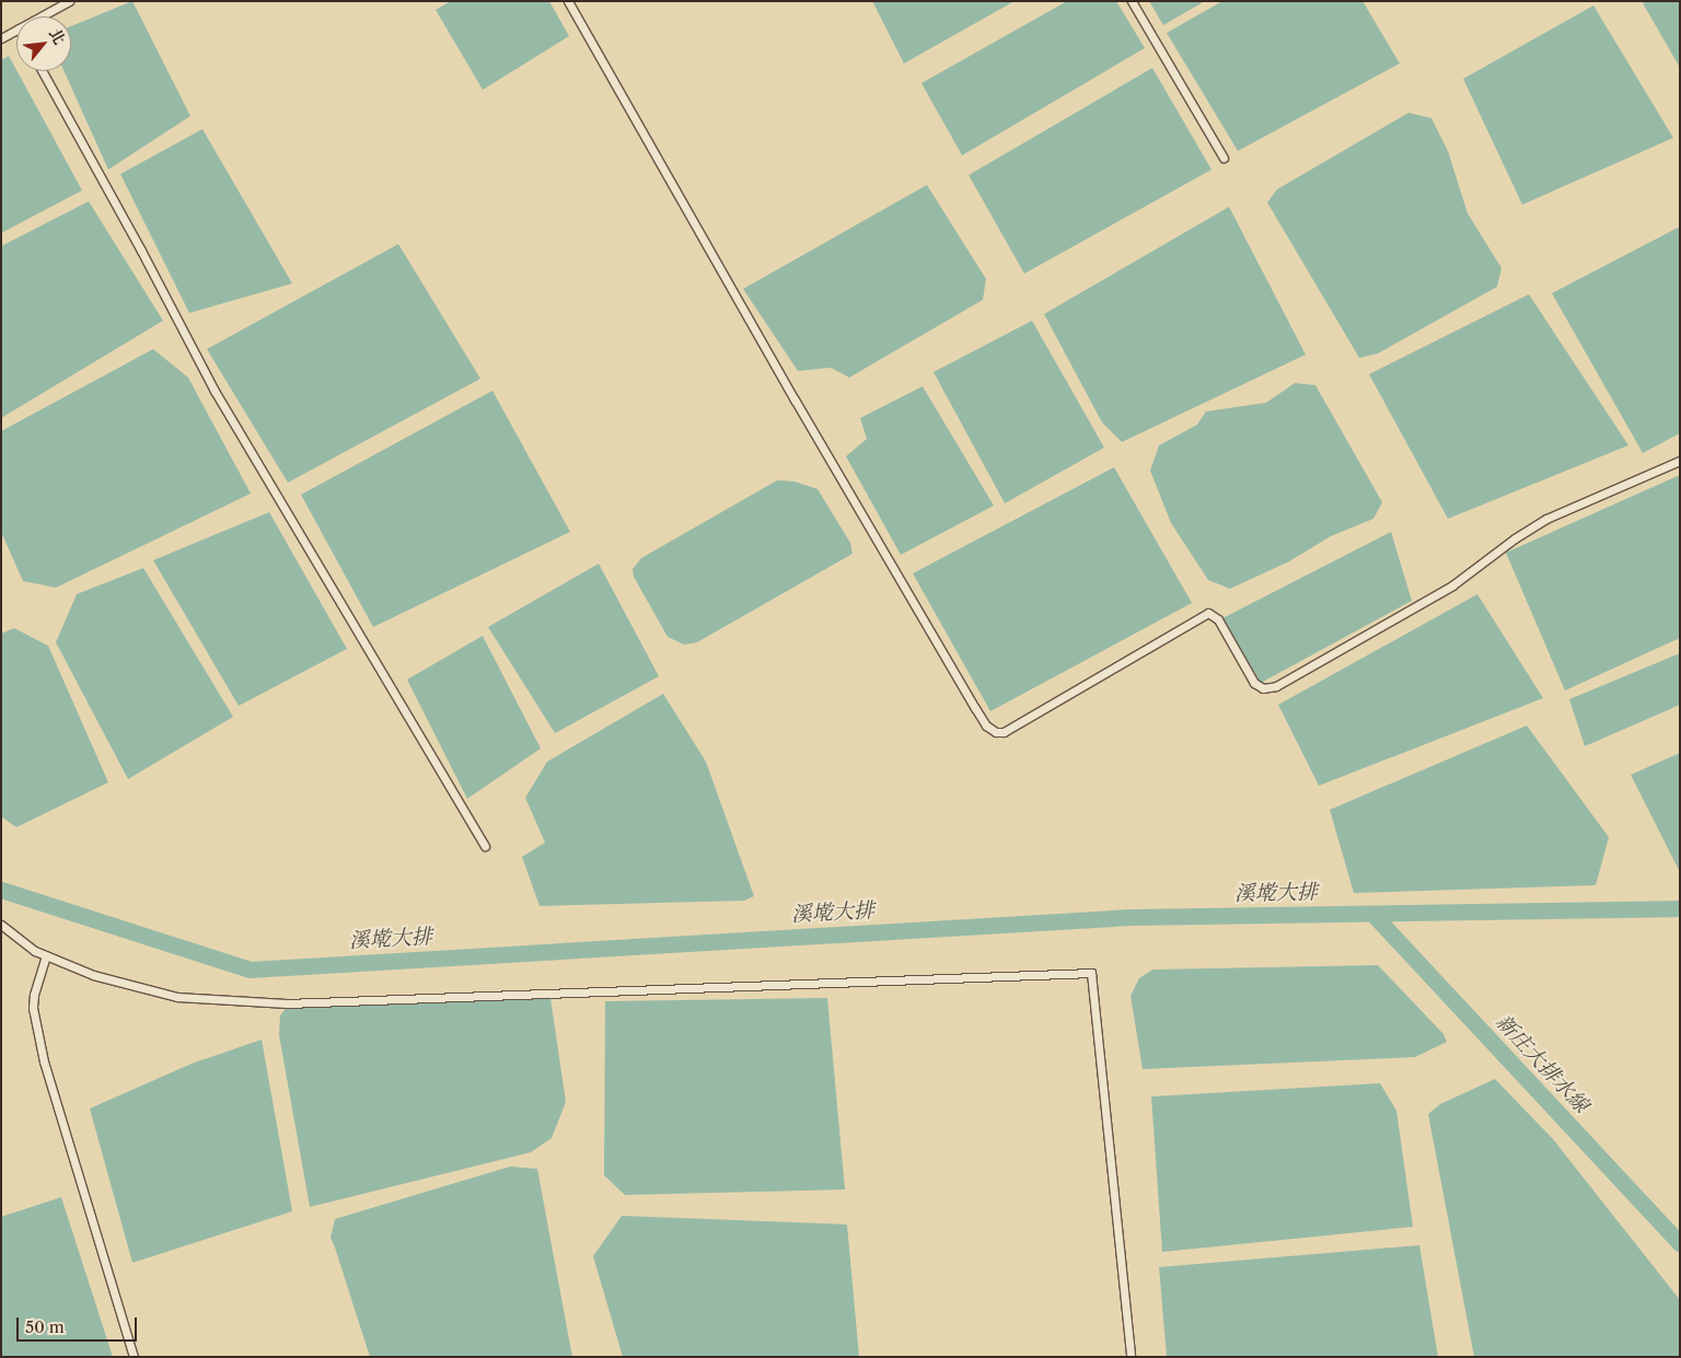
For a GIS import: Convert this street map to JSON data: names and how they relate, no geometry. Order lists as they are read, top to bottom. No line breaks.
{"water":["溪墘大排","新庄大排水線"],"scale_bar":"50 m","north":"top right"}
